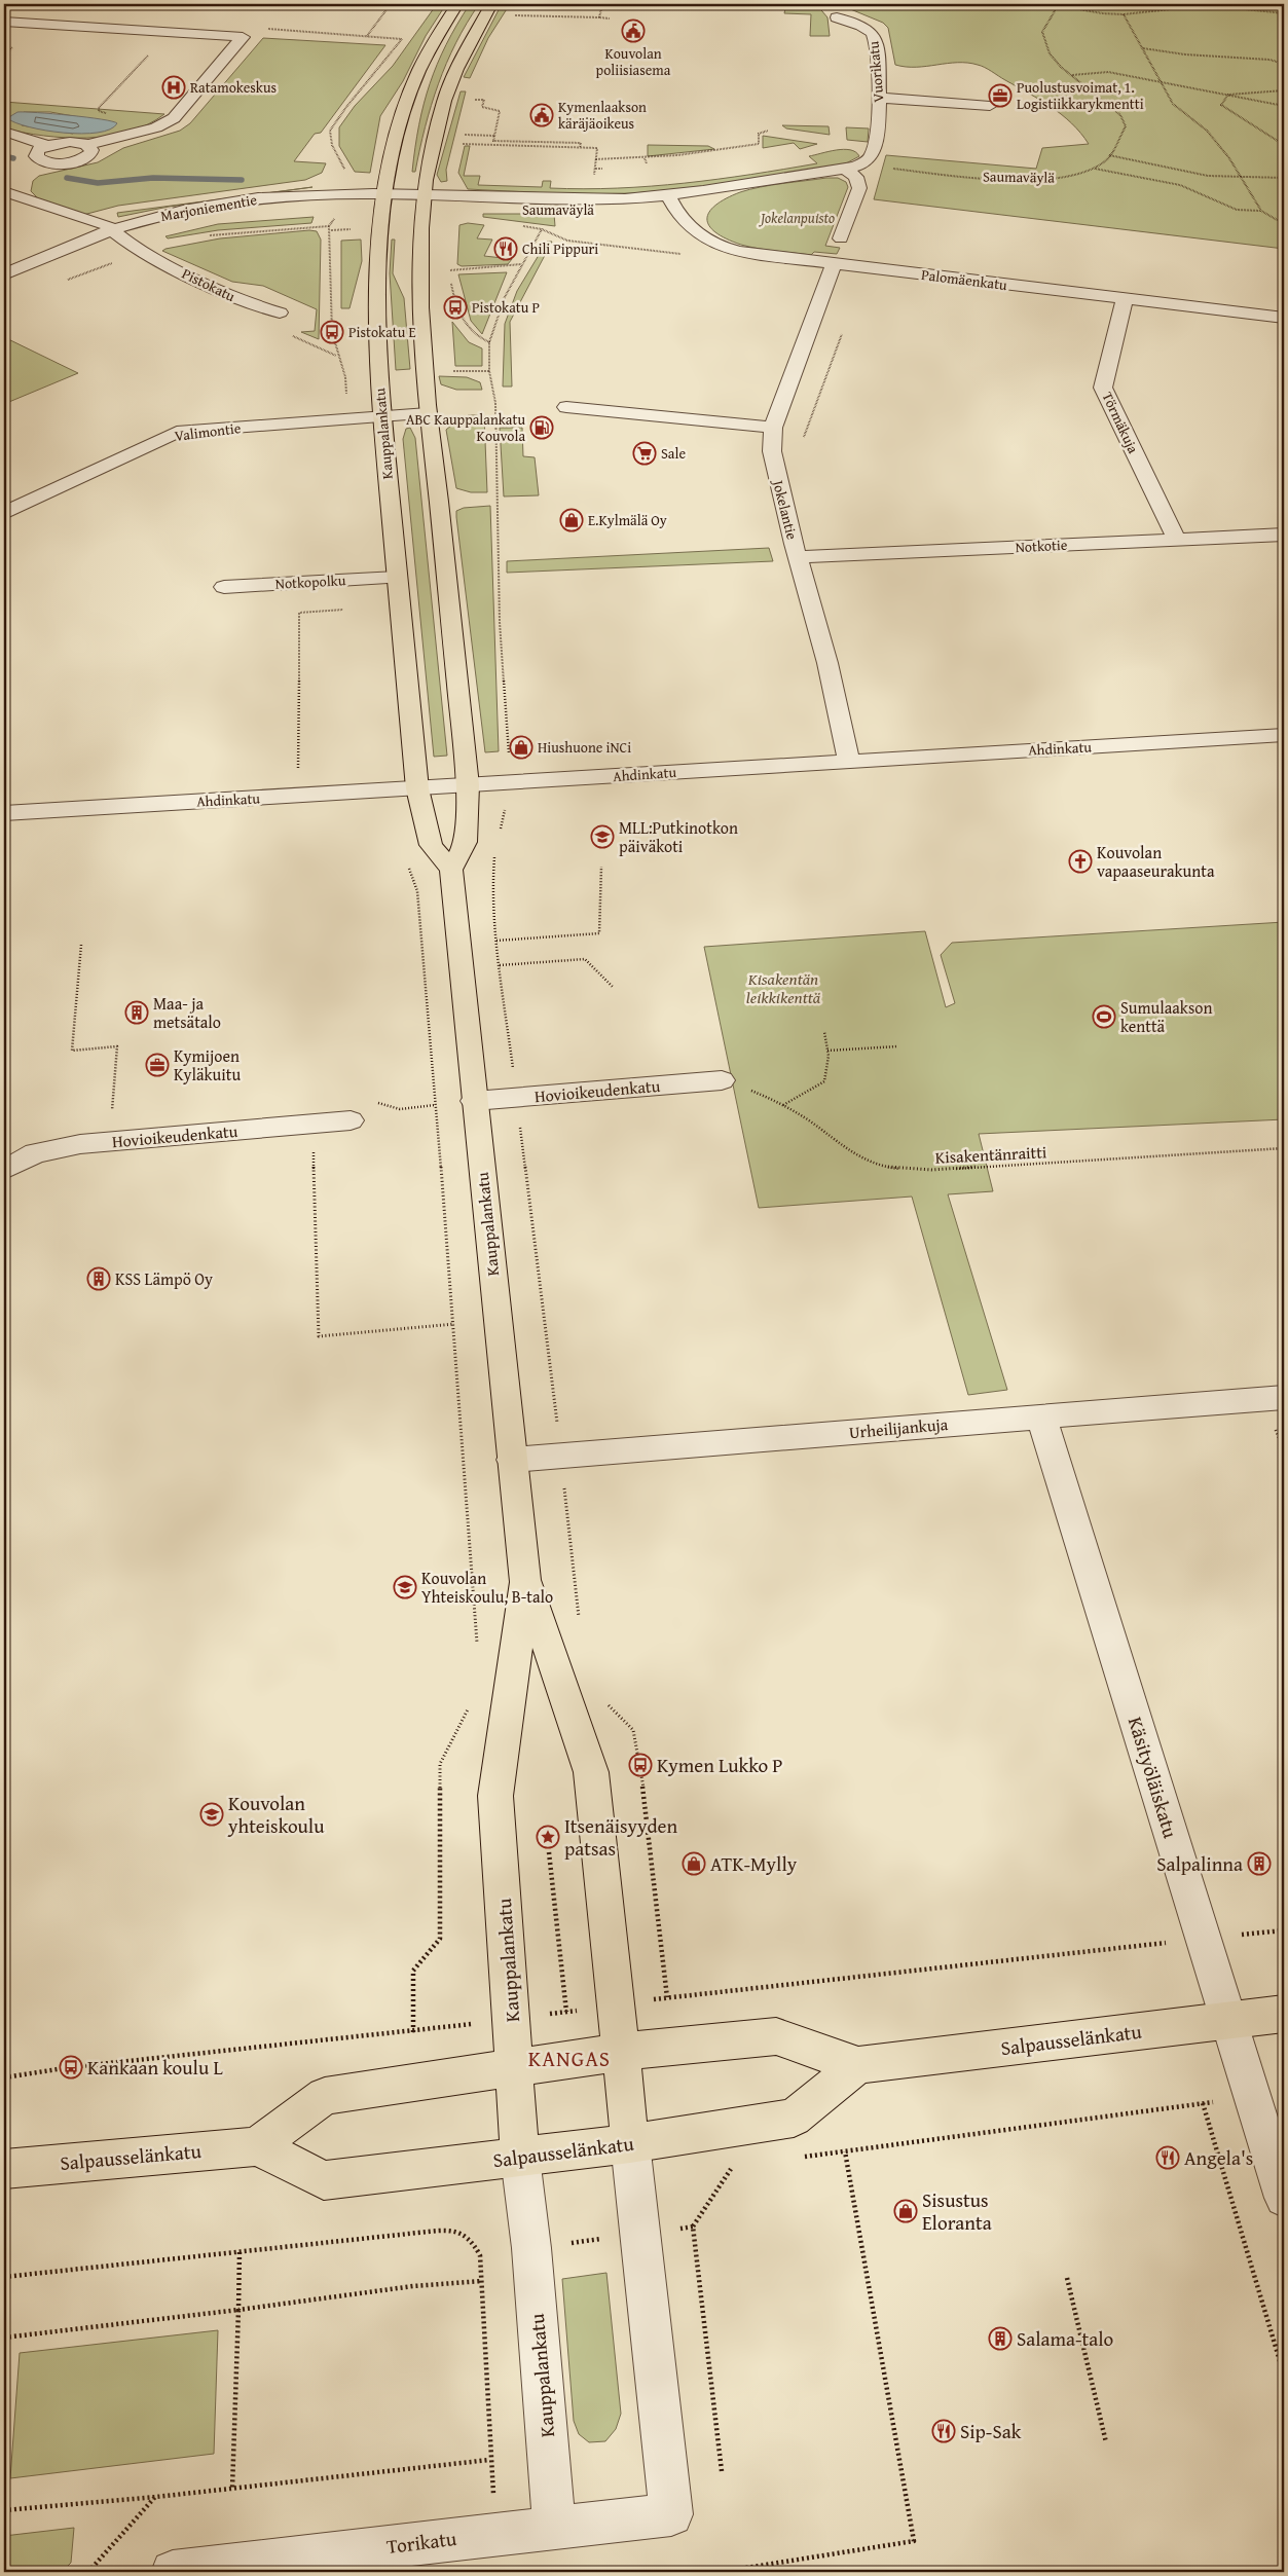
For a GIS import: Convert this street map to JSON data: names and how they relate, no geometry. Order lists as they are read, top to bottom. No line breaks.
{"streets":{"main road":["Kauppalankatu","Salpausselänkatu"],"street":["Vuorikatu","Saumaväylä","Marjoniementie","Palomäenkatu","Pistokatu","Törmäkuja","Valimontie","Jokelantie","Notkotie","Notkopolku","Ahdinkatu","Hovioikeudenkatu","Urheilijankuja","Käsityöläiskatu","Torikatu"],"path":["Kisakentänraitti"]},"crossings":[["Vuorikatu","Saumaväylä"],["Saumaväylä","Marjoniementie"],["Saumaväylä","Palomäenkatu"],["Saumaväylä","Kauppalankatu"],["Marjoniementie","Pistokatu"],["Marjoniementie","Kauppalankatu"],["Palomäenkatu","Törmäkuja"],["Palomäenkatu","Jokelantie"],["Törmäkuja","Notkotie"],["Valimontie","Kauppalankatu"],["Kauppalankatu","Notkopolku"],["Kauppalankatu","Ahdinkatu"],["Kauppalankatu","Hovioikeudenkatu"],["Kauppalankatu","Urheilijankuja"],["Kauppalankatu","Salpausselänkatu"],["Kauppalankatu","Torikatu"],["Jokelantie","Notkotie"],["Jokelantie","Ahdinkatu"],["Hovioikeudenkatu","Kisakentänraitti"],["Urheilijankuja","Käsityöläiskatu"],["Käsityöläiskatu","Salpausselänkatu"]],"districts":["KANGAS"],"parks":["Jokelanpuisto","Kisakentän leikkikenttä"],"places":{"public building":["Kouvolan poliisiasema","Kymenlaakson käräjäoikeus"],"hospital":["Ratamokeskus"],"office":["Puolustusvoimat, 1. Logistiikkarykmentti","Kymijoen Kyläkuitu"],"restaurant":["Chili Pippuri","Angela's","Sip-Sak"],"bus stop":["Pistokatu P","Pistokatu E","Kymen Lukko P","Kankaan koulu L"],"fuel station":["ABC Kauppalankatu Kouvola"],"supermarket":["Sale"],"shop":["E.Kylmälä Oy","Hiushuone iNCi","ATK-Mylly","Sisustus Eloranta"],"school or university":["MLL:Putkinotkon päiväkoti","Kouvolan Yhteiskoulu, B-talo","Kouvolan yhteiskoulu"],"church":["Kouvolan vapaaseurakunta"],"building":["Maa- ja metsätalo","KSS Lämpö Oy","Salpalinna","Salama-talo"],"sports":["Sumulaakson kenttä"],"place":["Itsenäisyyden patsas"]}}
